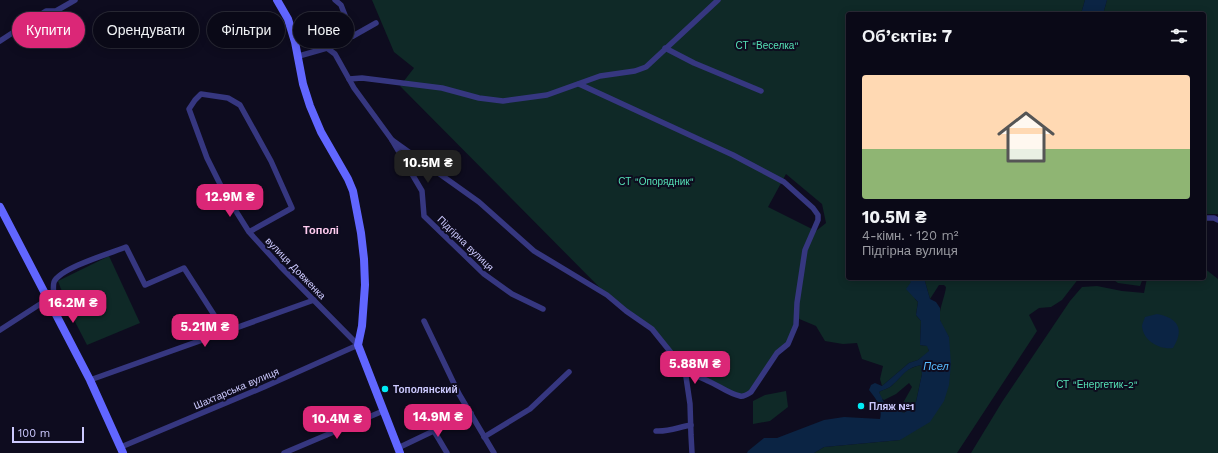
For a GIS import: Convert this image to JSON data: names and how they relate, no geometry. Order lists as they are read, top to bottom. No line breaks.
{"streets":{"street":["Підгірна вулиця","вулиця Довженка","Шахтарська вулиця"]},"crossings":[["вулиця Довженка","Шахтарська вулиця"]],"districts":["Тополі"],"water":["Псел"],"parks":["СТ \"Веселка\"","СТ \"Опорядник\"","СТ \"Енергетик-2\""],"places":["Тополянский","Пляж №1"],"scale_bar":"100 m","page":{"chip":["Купити","Орендувати","Фільтри","Нове"],"heading":"Об’єктів: 7","list":[{"name":"10.5M ₴","note":"4-кімн. · 120 m² · Підгірна вулиця"}],"price":["10.5M ₴","12.9M ₴","16.2M ₴","5.21M ₴","5.88M ₴","14.9M ₴","10.4M ₴"],"scale":"100 m"}}
